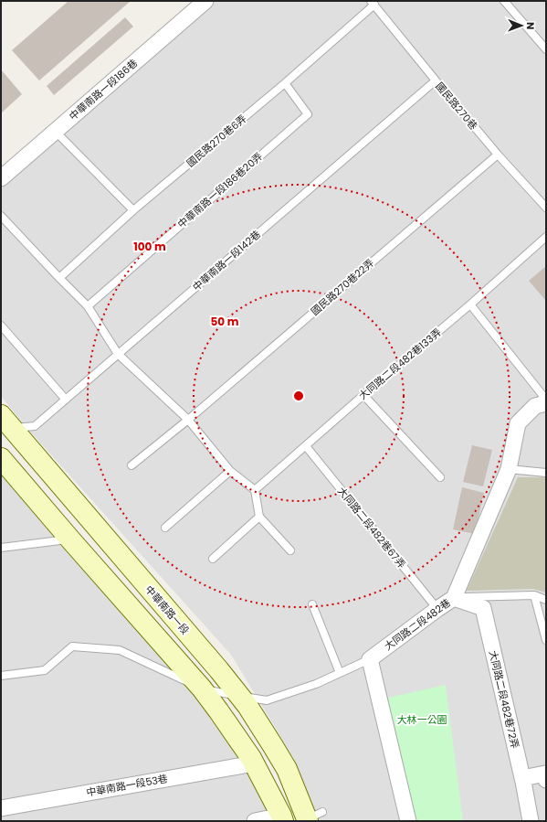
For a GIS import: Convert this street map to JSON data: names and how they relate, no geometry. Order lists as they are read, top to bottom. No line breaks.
{"streets":{"street":["中華南路一段186巷","中華南路一段","大同路二段482巷","大同路二段482巷72弄","中華南路一段53巷"],"lane":["國民路270巷","國民路270巷6弄","中華南路一段186巷20弄","中華南路一段142巷","國民路270巷22弄","大同路二段482巷133弄","大同路二段482巷67弄"]},"crossings":[["國民路270巷","國民路270巷6弄"],["國民路270巷","中華南路一段142巷"],["國民路270巷","國民路270巷22弄"],["國民路270巷6弄","中華南路一段186巷20弄"],["中華南路一段142巷","中華南路一段"],["大同路二段482巷133弄","大同路二段482巷67弄"],["大同路二段482巷67弄","大同路二段482巷"],["大同路二段482巷","大同路二段482巷72弄"]],"parks":["大林一公園"],"north":"right","rings":["100 m","50 m"]}
